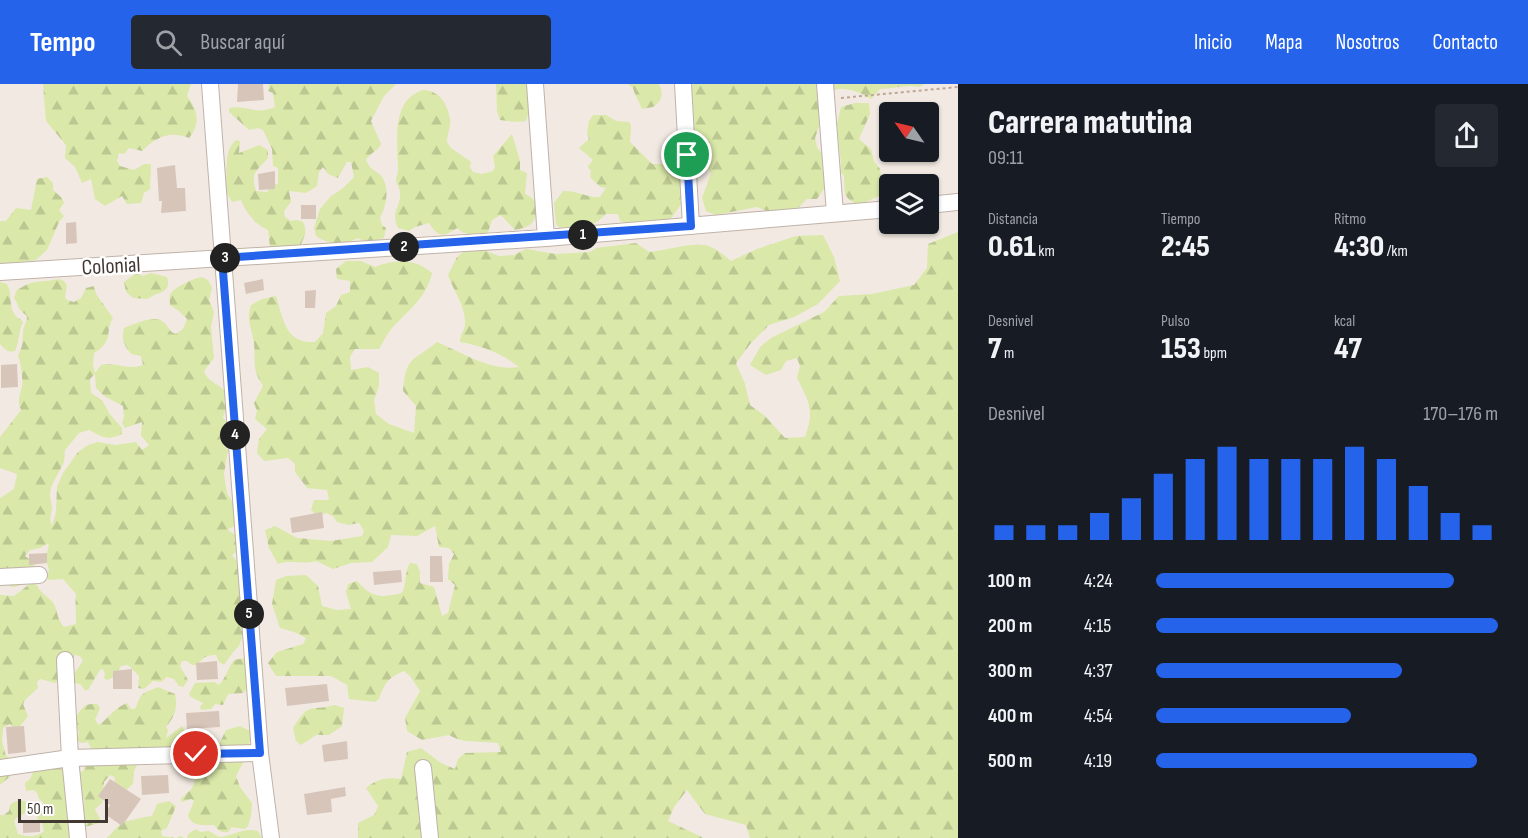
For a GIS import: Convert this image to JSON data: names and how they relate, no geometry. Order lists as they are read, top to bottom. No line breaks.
{"streets":{"street":["Colonial"]},"scale_bar":"50 m","north":"top left","page":{"header":"Tempo","search":"Buscar aquí","nav":["Inicio","Mapa","Nosotros","Contacto"],"heading":["Carrera matutina","09:11"],"stats":[["Distancia","0.61 km"],["Tiempo","2:45"],["Ritmo","4:30 /km"],["Desnivel","7 m"],["Pulso","153 bpm"],["kcal","47"]],"pins":["1","2","3","4","5"],"chart":["Desnivel","170–176 m"],"list":[{"name":"100 m","note":"4:24"},{"name":"200 m","note":"4:15"},{"name":"300 m","note":"4:37"},{"name":"400 m","note":"4:54"},{"name":"500 m","note":"4:19"}],"scale":"50 m"}}
